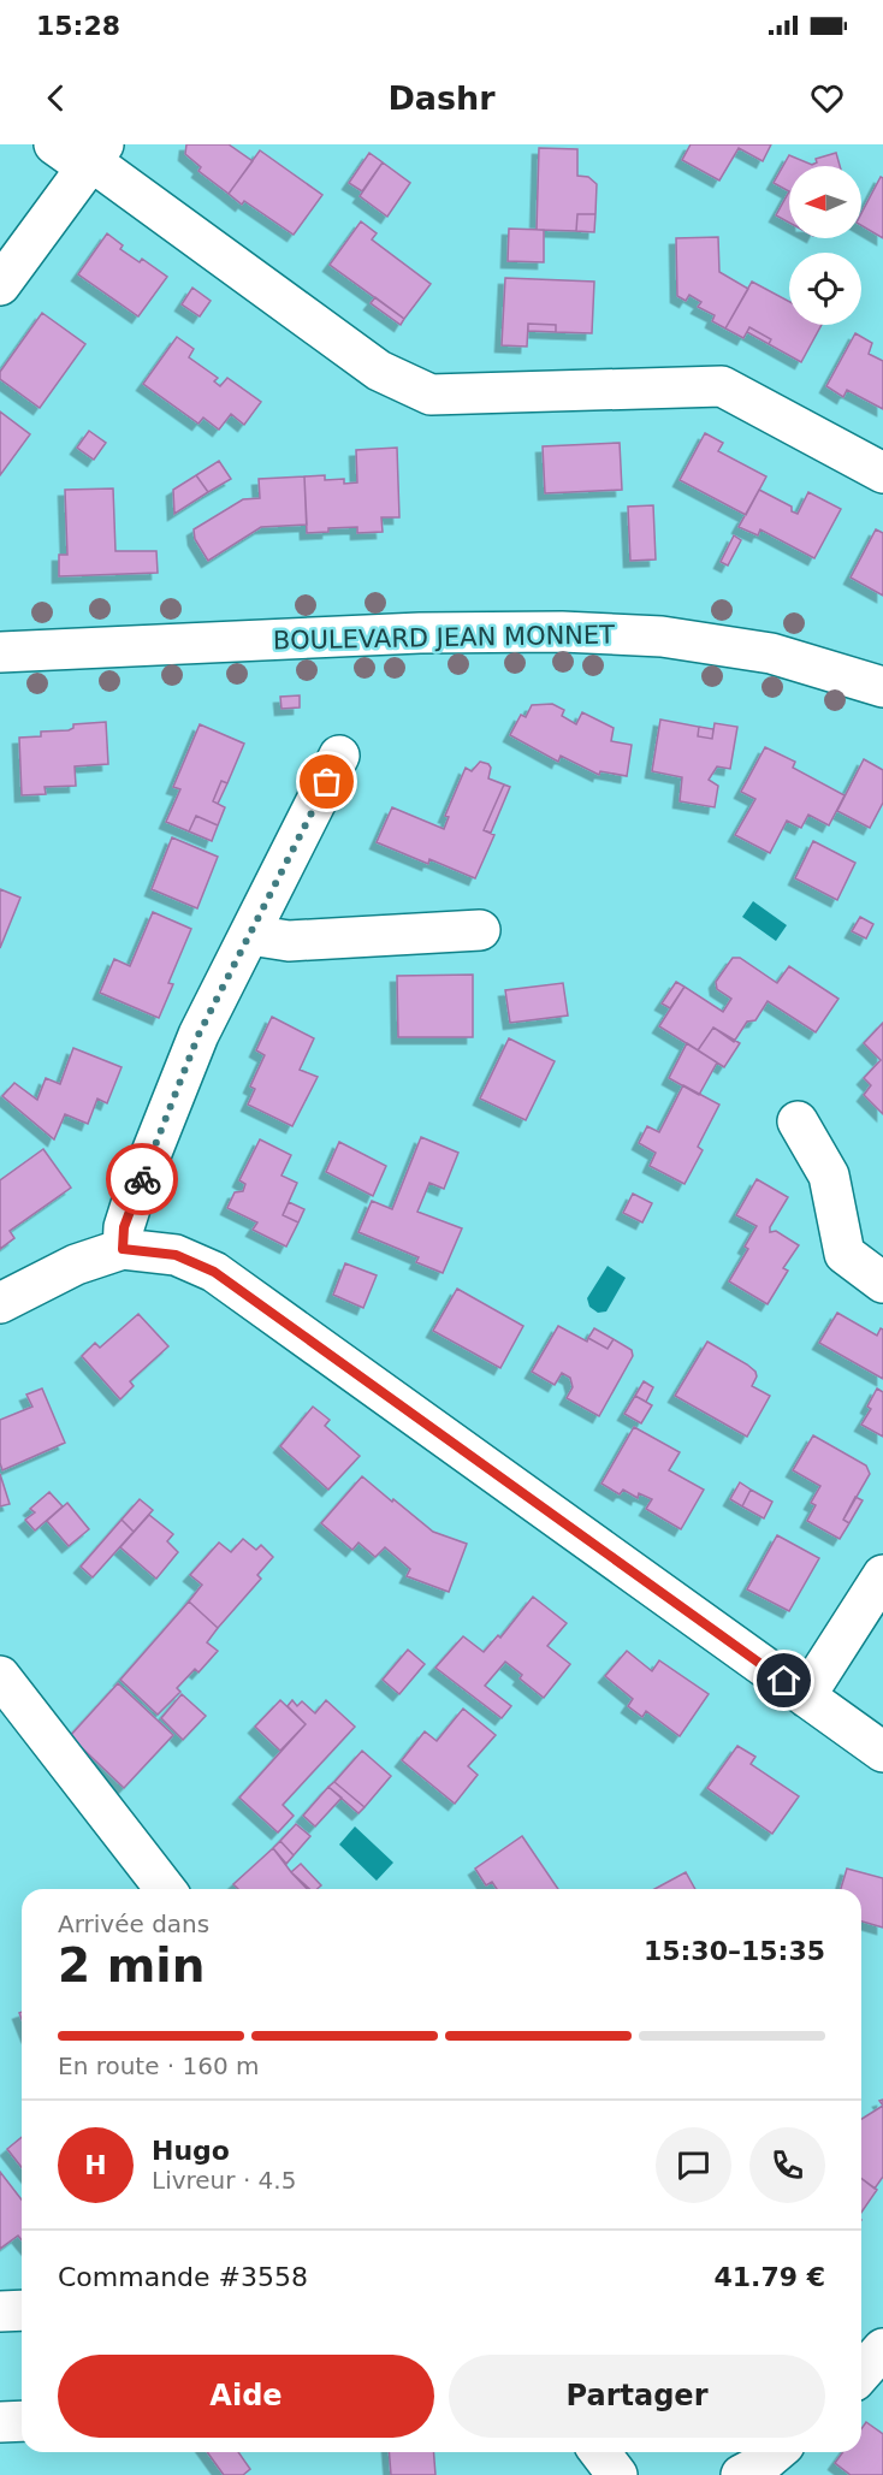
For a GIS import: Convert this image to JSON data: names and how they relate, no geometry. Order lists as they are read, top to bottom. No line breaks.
{"streets":{"street":["BOULEVARD JEAN MONNET"]},"north":"left","page":{"status":"15:28","header":"Dashr","heading":["2 min","Arrivée dans","15:30–15:35"],"panel":["Hugo","Livreur · 4.5","Commande #3558","41.79 €"],"bar":"En route · 160 m","round":"H","buttons":["Aide","Partager"]}}
